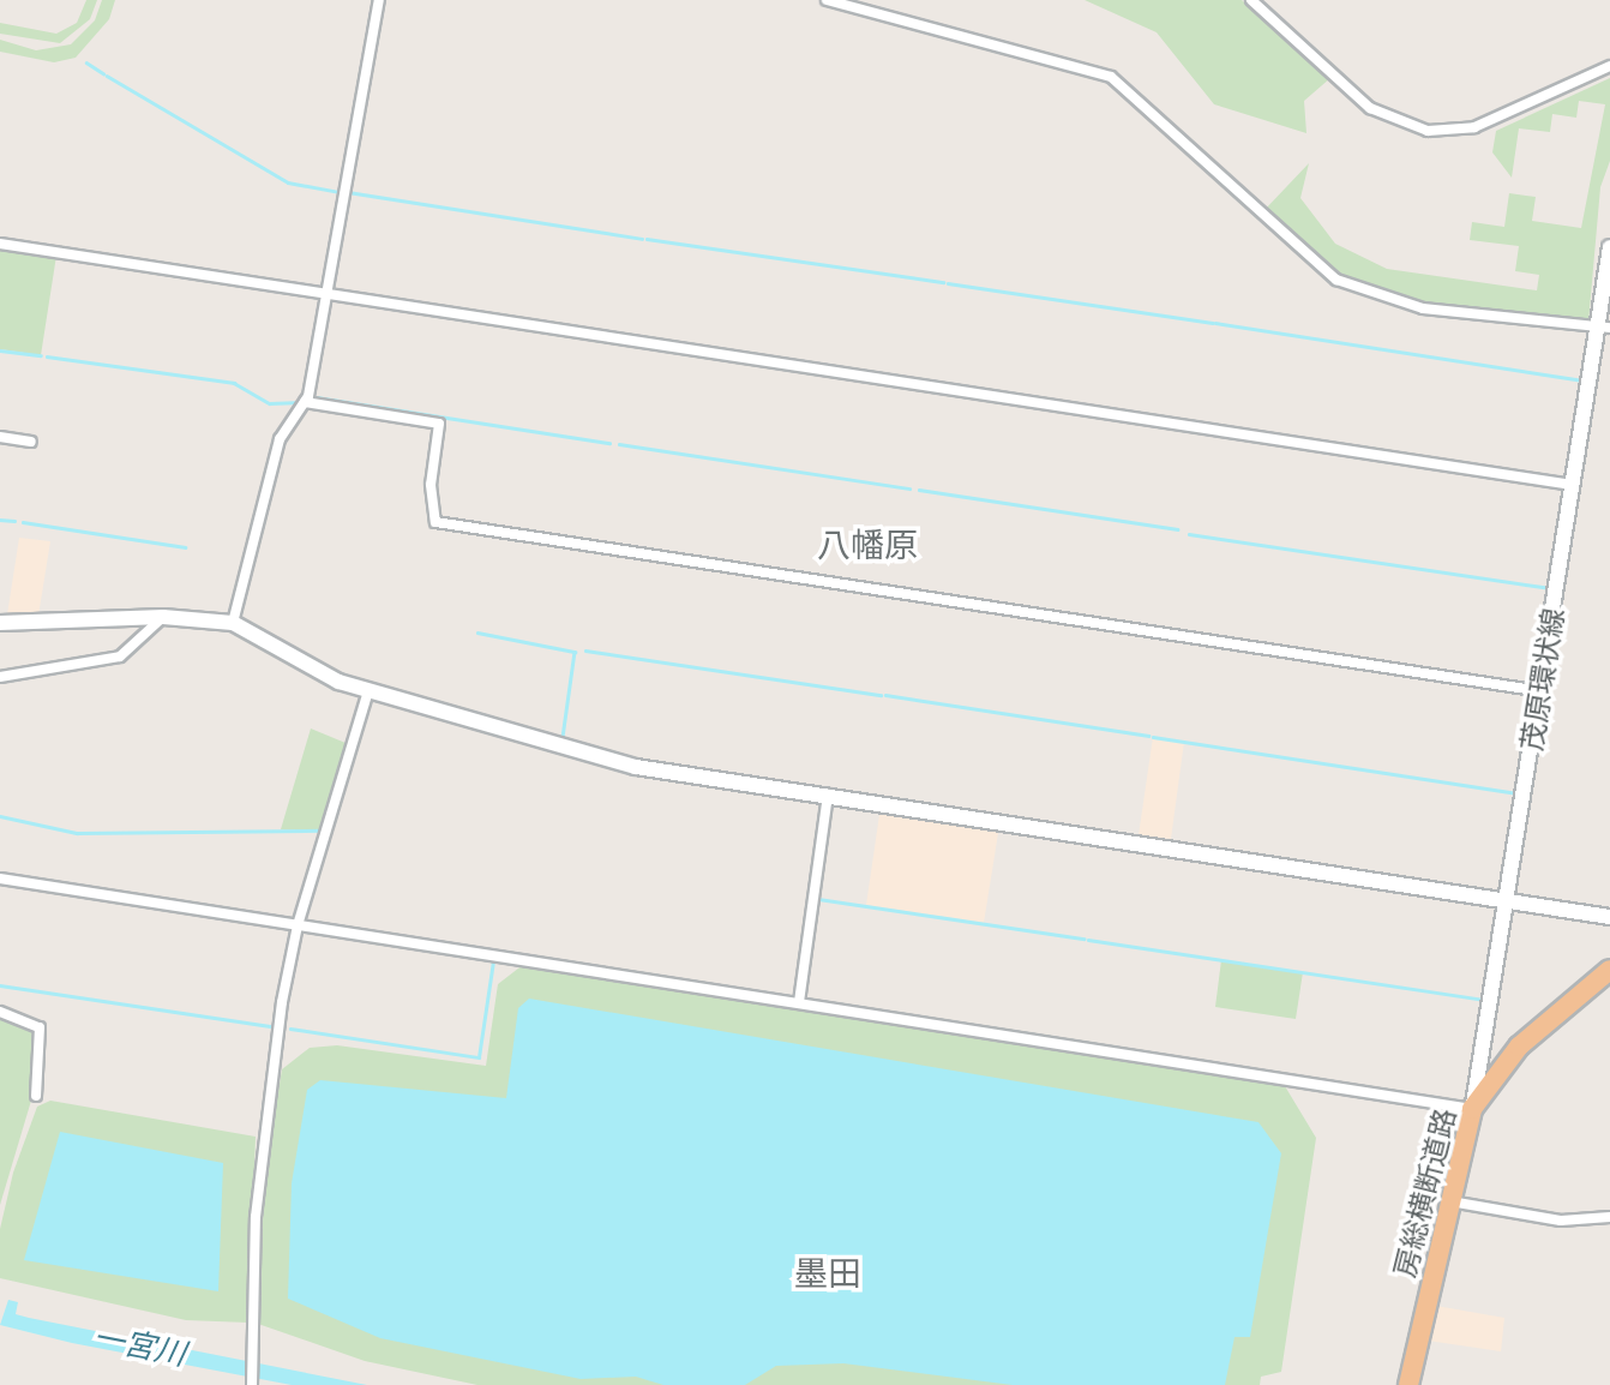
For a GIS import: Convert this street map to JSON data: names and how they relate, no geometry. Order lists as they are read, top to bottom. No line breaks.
{"streets":{"highway":["房総横断道路"],"street":["茂原環状線"]},"crossings":[["茂原環状線","房総横断道路"]],"districts":["八幡原","墨田"],"water":["一宮川"]}
